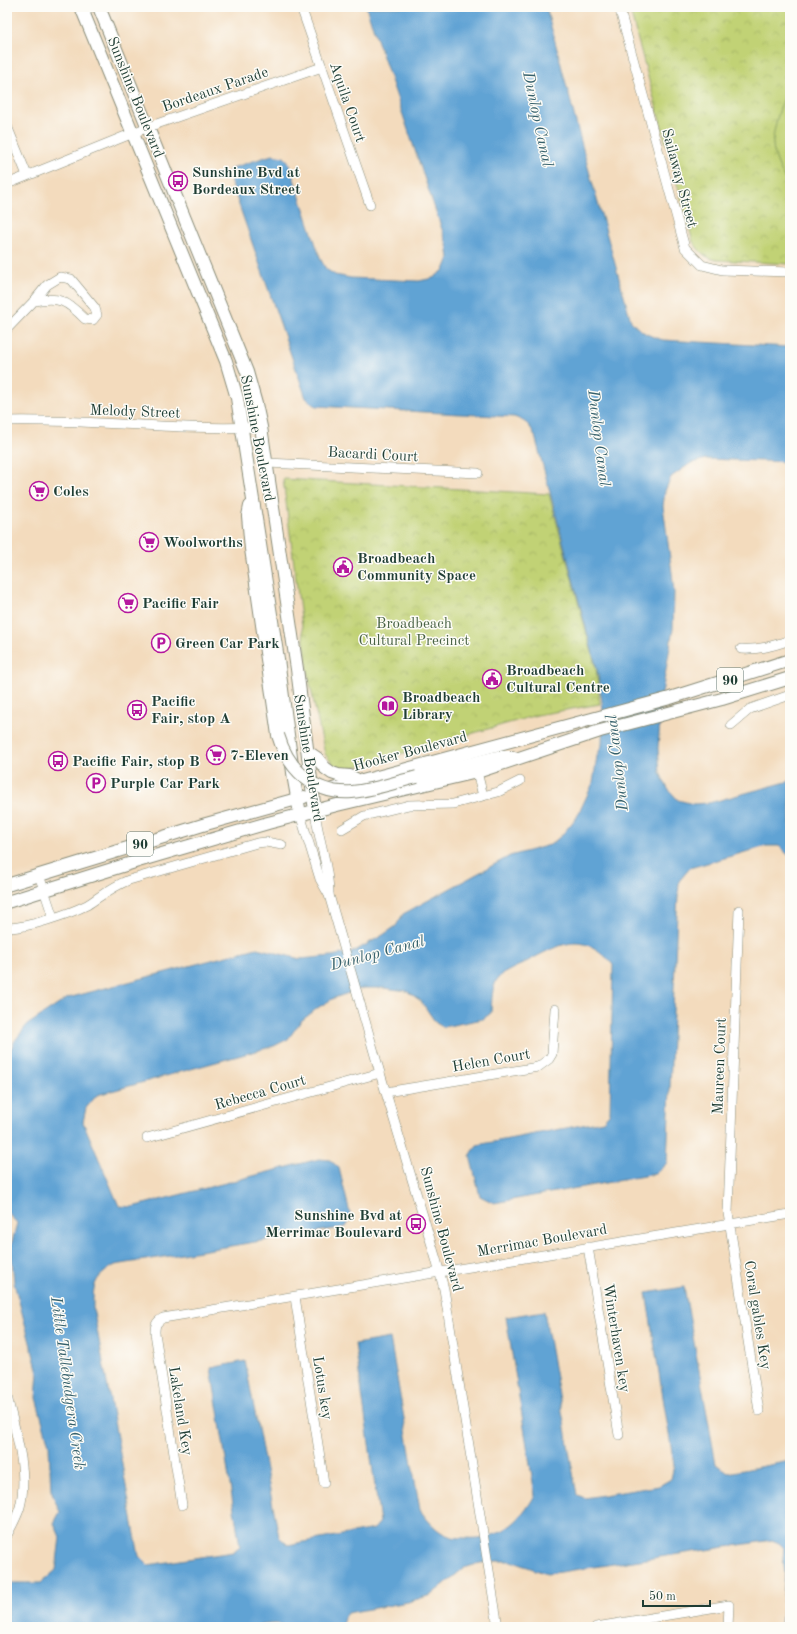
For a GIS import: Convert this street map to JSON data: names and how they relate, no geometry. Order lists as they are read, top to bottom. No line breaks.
{"streets":{"main road":["Sunshine Boulevard","90","Hooker Boulevard"],"street":["Bordeaux Parade","Aquila Court","Sailaway Street","Melody Street","Bacardi Court","Helen Court","Maureen Court","Rebecca Court","Merrimac Boulevard","Coral gables Key","Winterhaven key","Lotus key","Lakeland Key"]},"crossings":[["Bordeaux Parade","Sunshine Boulevard"],["Bordeaux Parade","Aquila Court"],["Sunshine Boulevard","Melody Street"],["Sunshine Boulevard","Bacardi Court"],["Sunshine Boulevard","90"],["Sunshine Boulevard","Hooker Boulevard"],["Sunshine Boulevard","Helen Court"],["Sunshine Boulevard","Rebecca Court"],["Sunshine Boulevard","Merrimac Boulevard"],["Maureen Court","Merrimac Boulevard"],["Maureen Court","Coral gables Key"],["Merrimac Boulevard","Coral gables Key"],["Merrimac Boulevard","Winterhaven key"],["Merrimac Boulevard","Lotus key"],["Merrimac Boulevard","Lakeland Key"]],"water":["Dunlop Canal","Little Tallebudgera Creek"],"parks":["Broadbeach Cultural Precinct"],"places":{"bus stop":["Sunshine Bvd at Bordeaux Street","Pacific Fair, stop A","Pacific Fair, stop B","Sunshine Bvd at Merrimac Boulevard"],"supermarket":["Coles","Woolworths","Pacific Fair","7-Eleven"],"public building":["Broadbeach Community Space","Broadbeach Cultural Centre"],"parking":["Green Car Park","Purple Car Park"],"library":["Broadbeach Library"]},"scale_bar":"50 m"}
